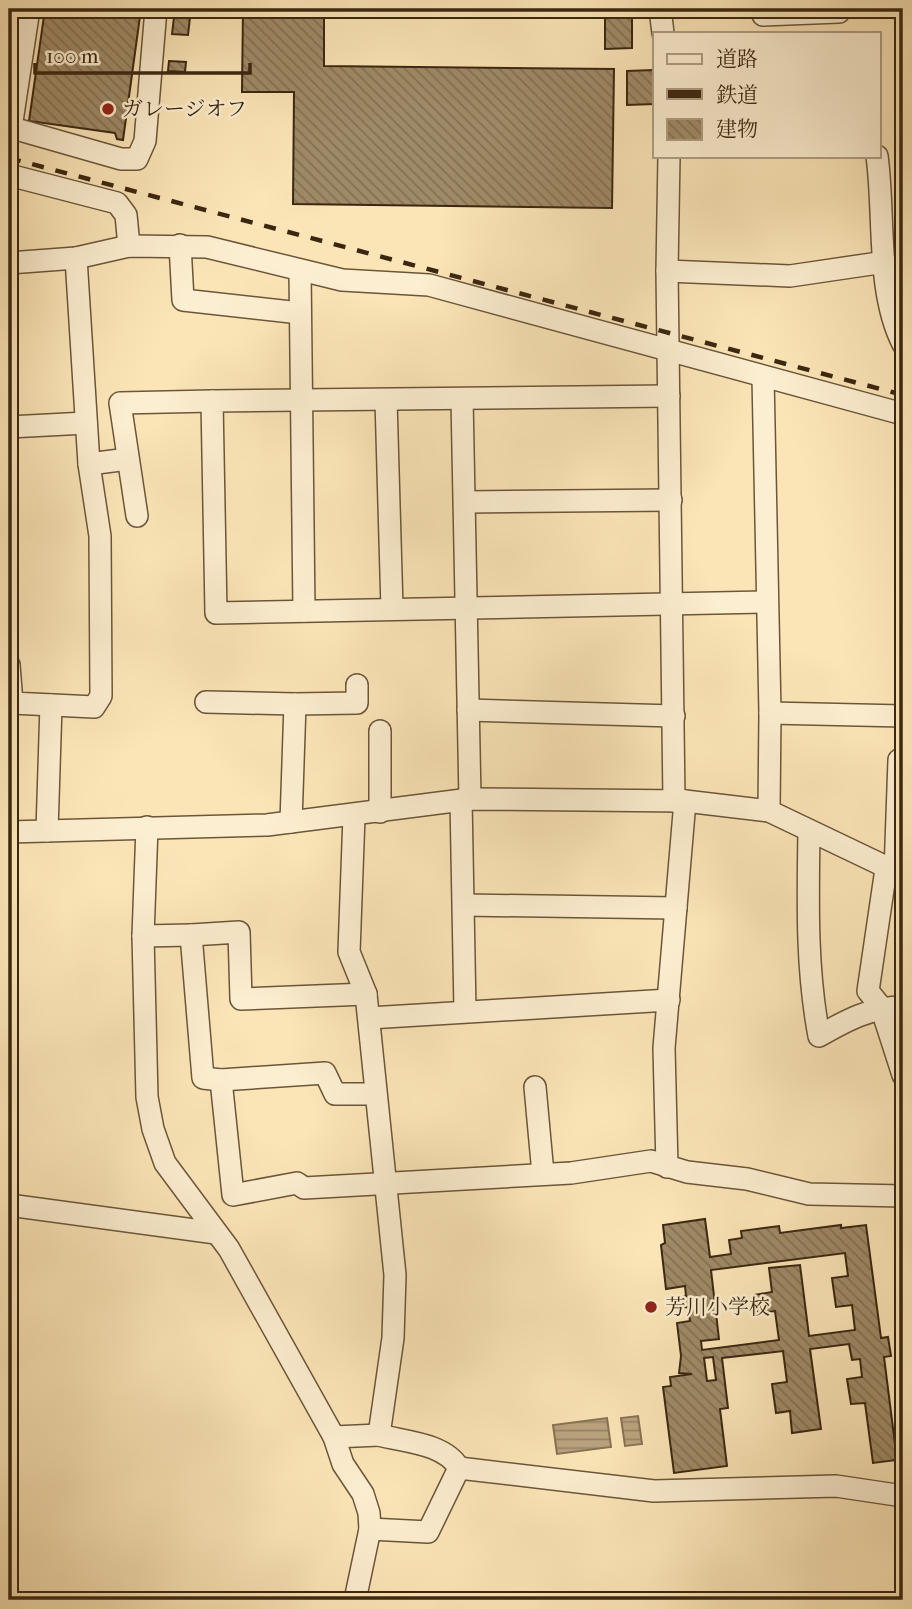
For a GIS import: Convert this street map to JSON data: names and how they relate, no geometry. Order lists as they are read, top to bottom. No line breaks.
{"places":["ガレージオフ","芳川小学校"],"legend":["道路","鉄道","建物"],"scale_bar":"100 m"}
